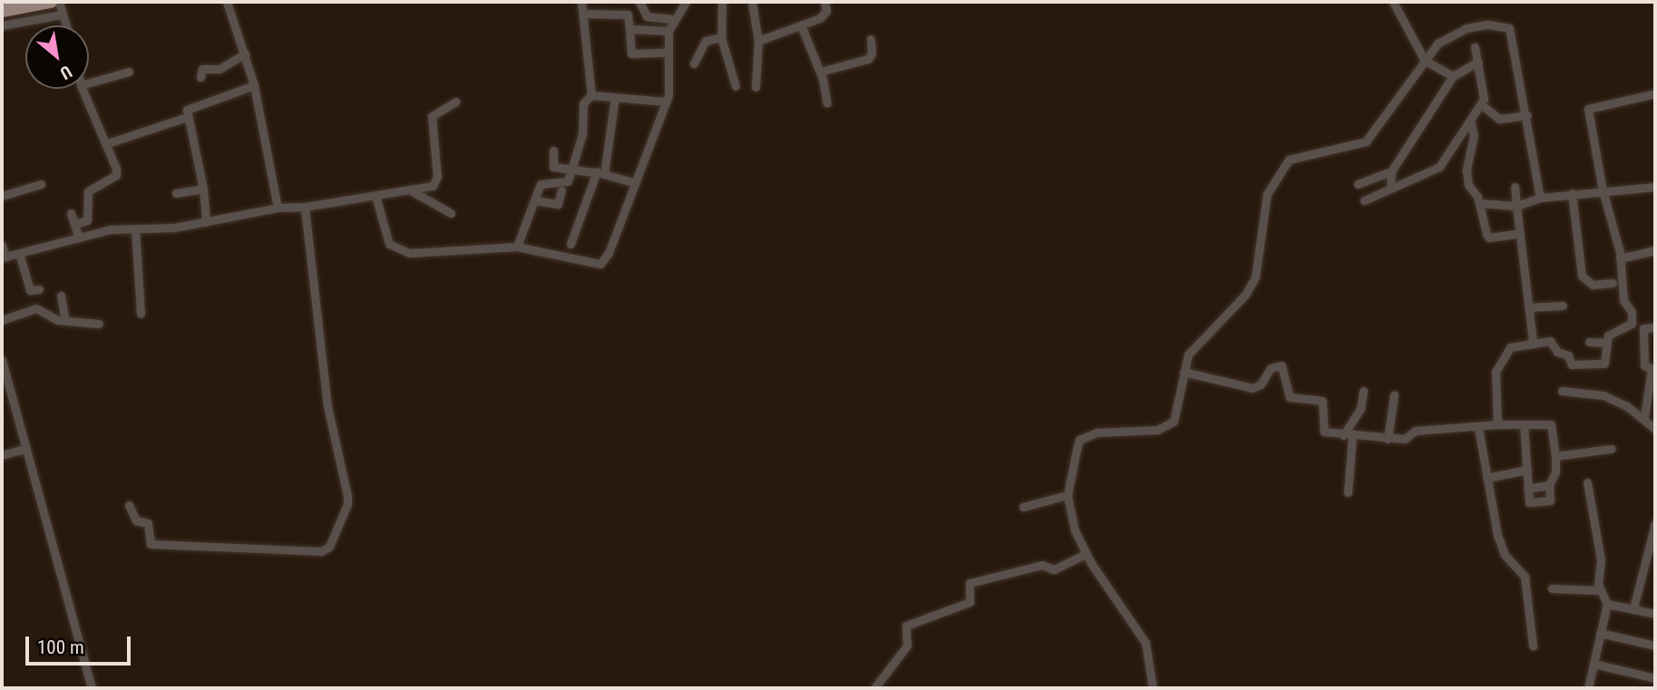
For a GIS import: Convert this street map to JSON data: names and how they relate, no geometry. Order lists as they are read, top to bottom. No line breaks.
{"scale_bar":"100 m","north":"bottom right"}
